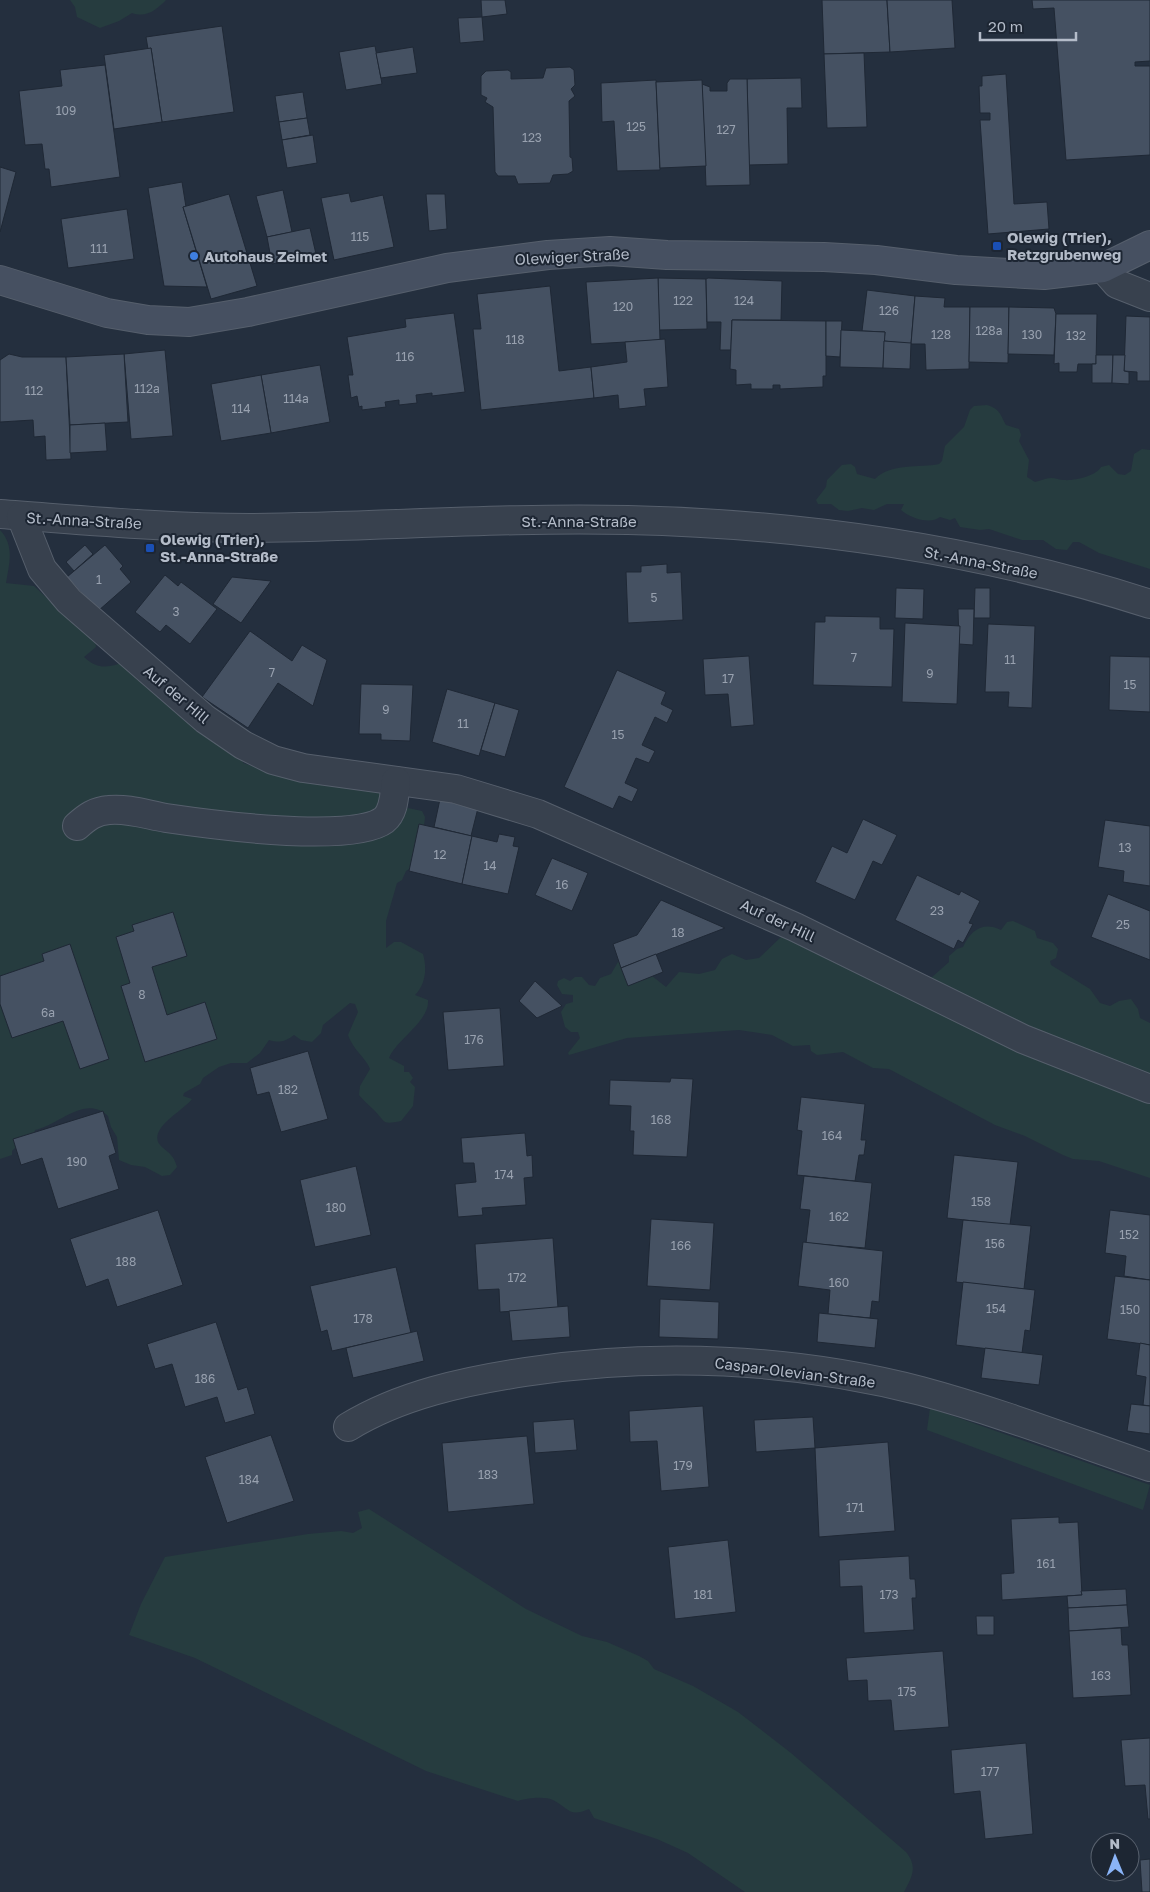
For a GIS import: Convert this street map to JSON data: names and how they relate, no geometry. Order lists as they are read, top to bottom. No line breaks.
{"streets":{"street":["Olewiger Straße","St.-Anna-Straße","Auf der Hill","Caspar-Olevian-Straße"]},"crossings":[["St.-Anna-Straße","Auf der Hill"]],"places":{"transit":["Olewig (Trier), Retzgrubenweg","Olewig (Trier), St.-Anna-Straße"],"other":["Autohaus Zeimet"]},"house_numbers":["109","125","127","123","115","111","122","124","120","126","128a","128","130","132","118","116","112a","112","114a","114","1","5","3","7","11","7","9","17","15","9","11","15","13","12","14","16","23","25","18","8","6a","176","182","168","164","190","174","158","180","162","152","156","166","188","172","160","154","150","178","186","179","183","184","171","161","181","173","163","175","177"],"scale_bar":"20 m","north":"top"}
